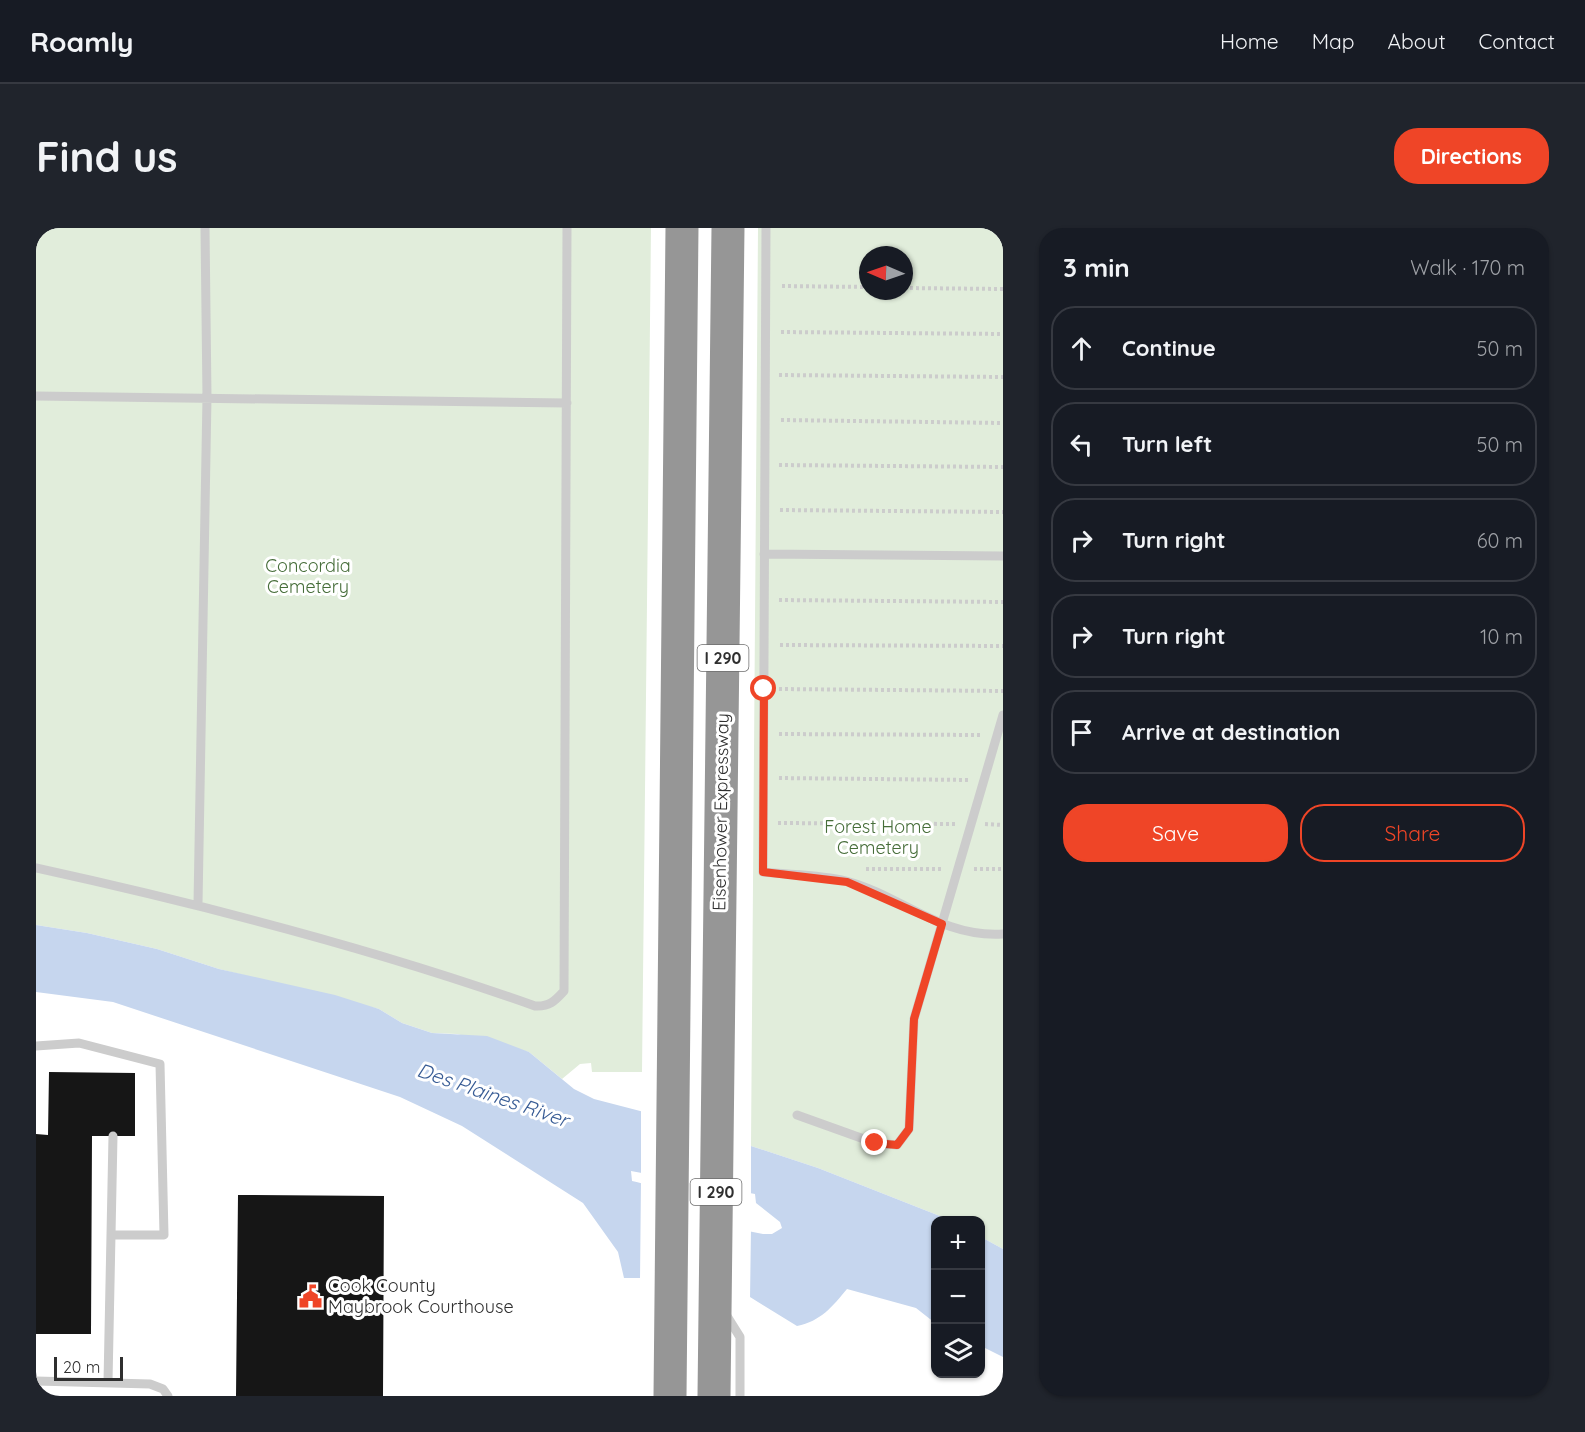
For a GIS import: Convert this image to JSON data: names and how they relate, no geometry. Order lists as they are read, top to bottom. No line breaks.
{"streets":{"highway":["I 290","Eisenhower Expressway"]},"water":["Des Plaines River"],"parks":["Concordia Cemetery","Forest Home Cemetery"],"places":{"public building":["Cook County Maybrook Courthouse"]},"scale_bar":"20 m","north":"left","page":{"header":"Roamly","nav":["Home","Map","About","Contact"],"buttons":["Directions",["Save","Share"]],"title":"Find us","heading":["3 min","Walk · 170 m"],"list":[["Continue","50 m"],["Turn left","50 m"],["Turn right","60 m"],["Turn right","10 m"],"Arrive at destination"],"map_buttons":["+","−"],"scale":"20 m"}}
